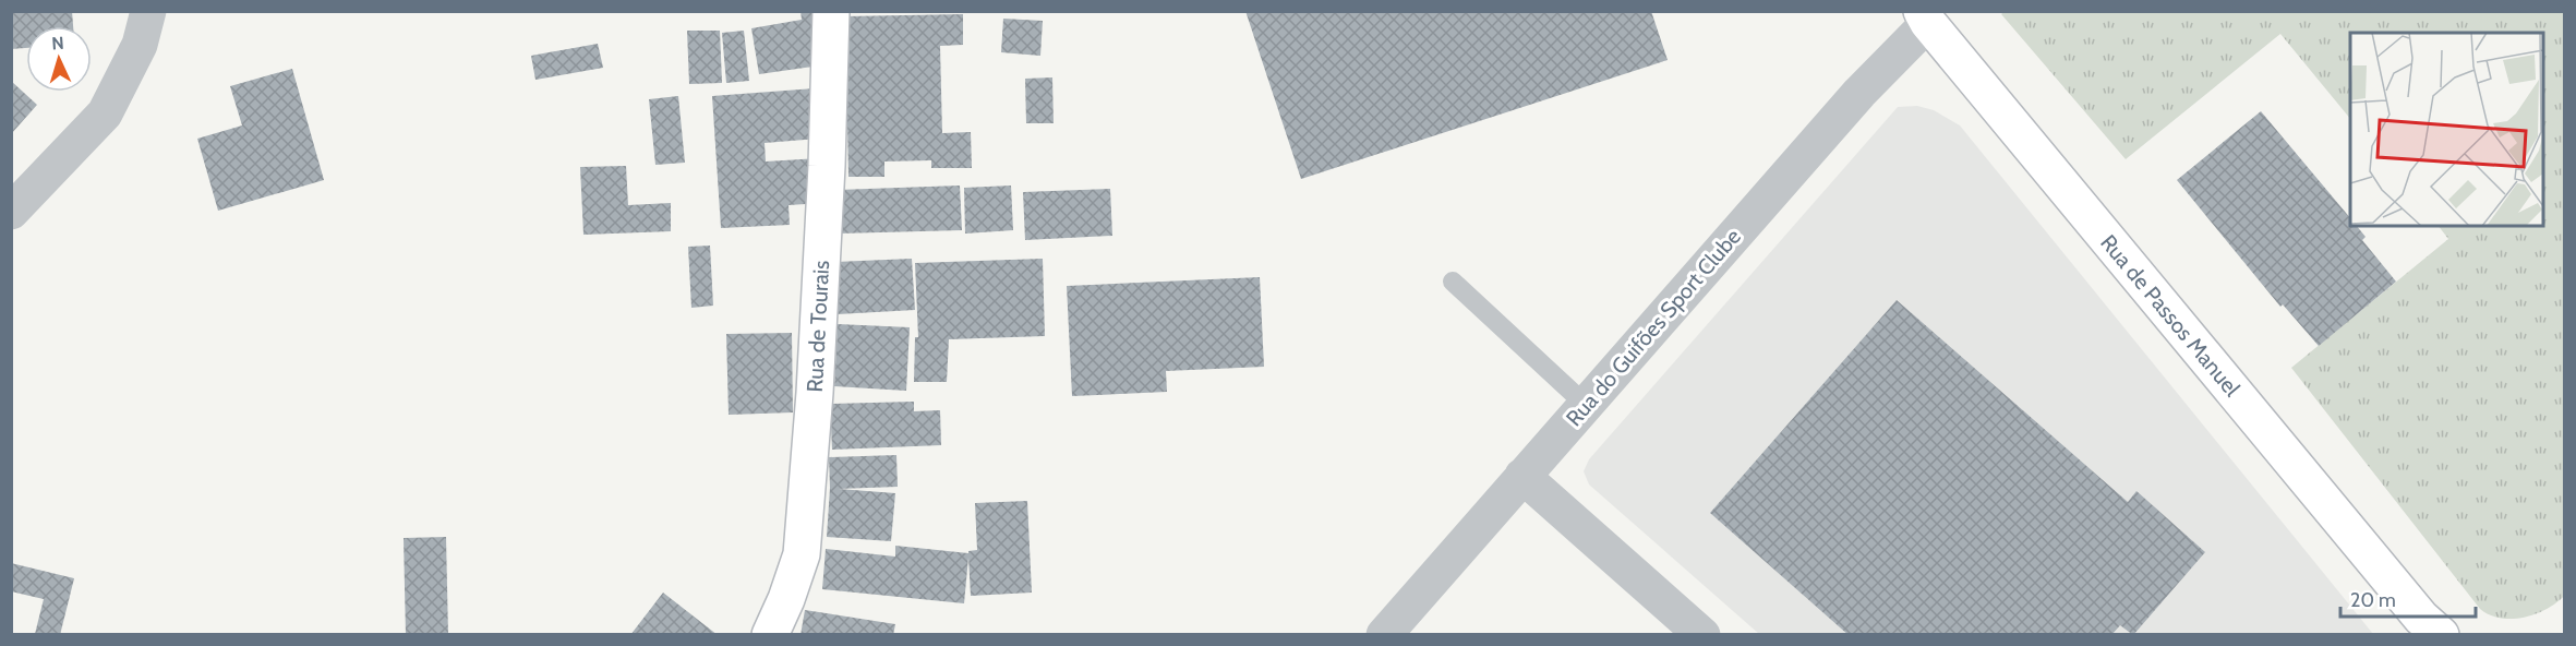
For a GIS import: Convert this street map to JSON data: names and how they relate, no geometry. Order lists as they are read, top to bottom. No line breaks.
{"streets":{"street":["Rua de Passos Manuel","Rua de Tourais","Rua do Guifões Sport Clube"]},"crossings":[["Rua de Passos Manuel","Rua do Guifões Sport Clube"]],"scale_bar":"20 m","north":"top"}
